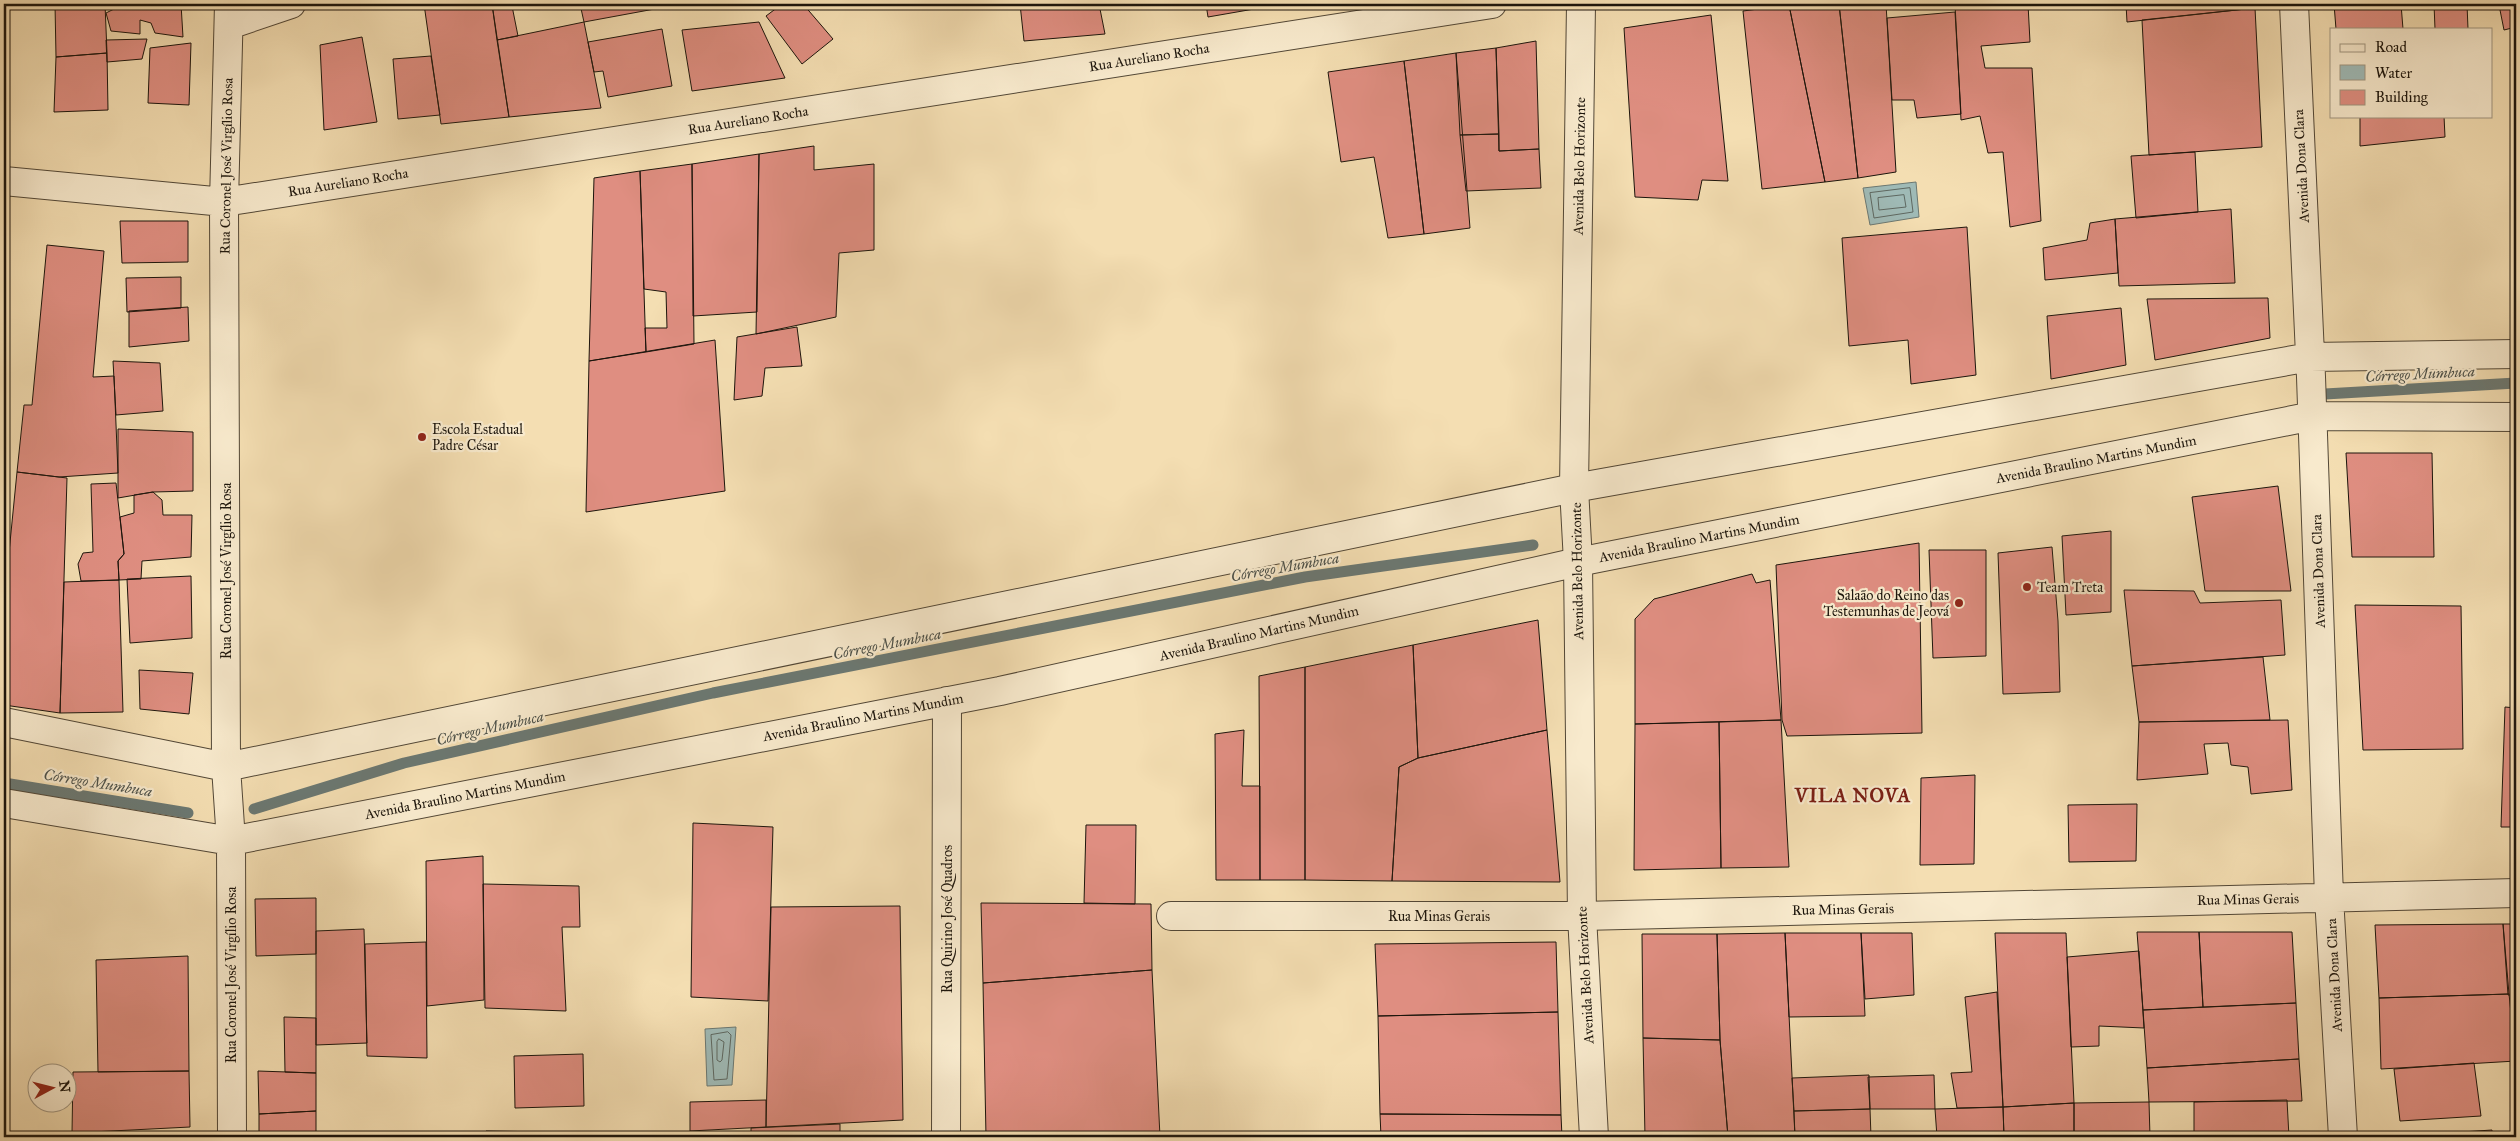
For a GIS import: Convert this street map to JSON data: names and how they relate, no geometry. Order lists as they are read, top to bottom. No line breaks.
{"streets":{"street":["Rua Aureliano Rocha","Rua Coronel José Virgílio Rosa","Avenida Belo Horizonte","Avenida Dona Clara","Avenida Braulino Martins Mundim","Rua Minas Gerais","Rua Quirino José Quadros"]},"crossings":[["Rua Aureliano Rocha","Rua Coronel José Virgílio Rosa"],["Rua Coronel José Virgílio Rosa","Avenida Braulino Martins Mundim"],["Avenida Belo Horizonte","Avenida Braulino Martins Mundim"],["Avenida Belo Horizonte","Rua Minas Gerais"],["Avenida Dona Clara","Avenida Braulino Martins Mundim"],["Avenida Dona Clara","Rua Minas Gerais"],["Avenida Braulino Martins Mundim","Rua Quirino José Quadros"]],"districts":["VILA NOVA"],"water":["Córrego Mumbuca"],"places":["Escola Estadual Padre César","Team Treta","Salaão do Reino das Testemunhas de Jeová"],"legend":["Road","Water","Building"],"north":"right"}
